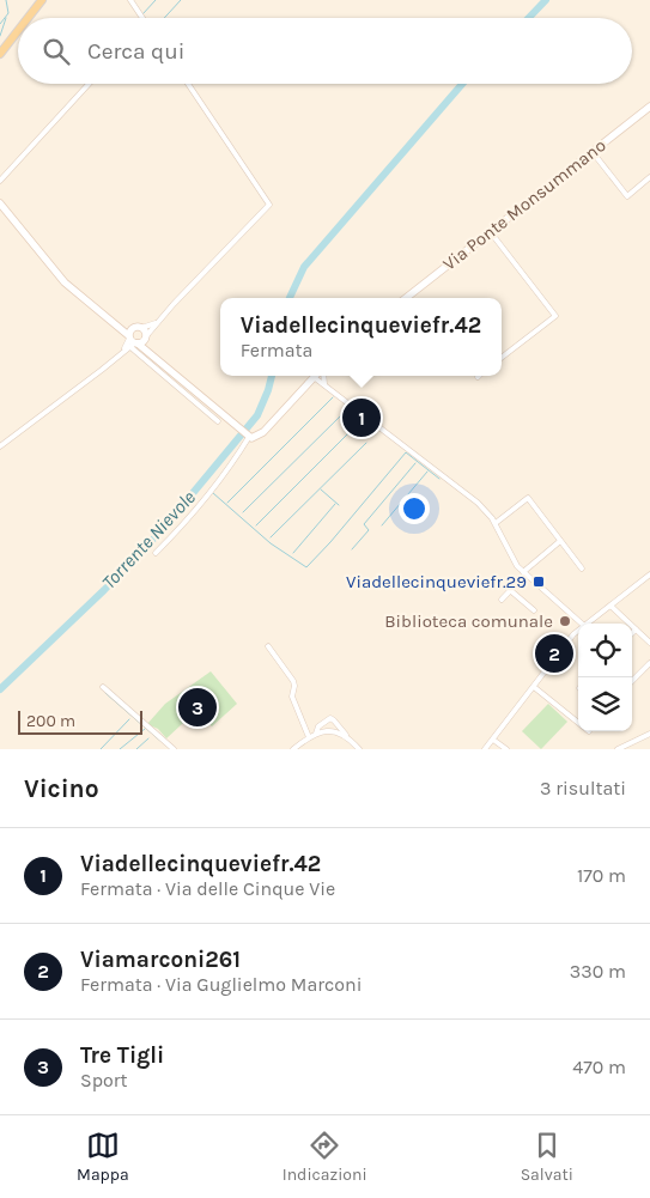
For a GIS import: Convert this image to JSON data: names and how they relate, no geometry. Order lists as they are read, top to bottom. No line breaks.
{"streets":{"street":["Via Ponte Monsummano"]},"water":["Torrente Nievole"],"places":{"transit":["Viadellecinqueviefr.29"],"other":["Biblioteca comunale"]},"scale_bar":"200 m","page":{"search":"Cerca qui","popup":["Viadellecinqueviefr.42","Fermata"],"pins":["1","2","3"],"scale":"200 m","heading":["Vicino","3 risultati"],"list":[{"mark":"1","name":"Viadellecinqueviefr.42","note":"Fermata · Via delle Cinque Vie","value":"170 m"},{"mark":"2","name":"Viamarconi261","note":"Fermata · Via Guglielmo Marconi","value":"330 m"},{"mark":"3","name":"Tre Tigli","note":"Sport","value":"470 m"}],"nav":["Mappa","Indicazioni","Salvati"]}}
